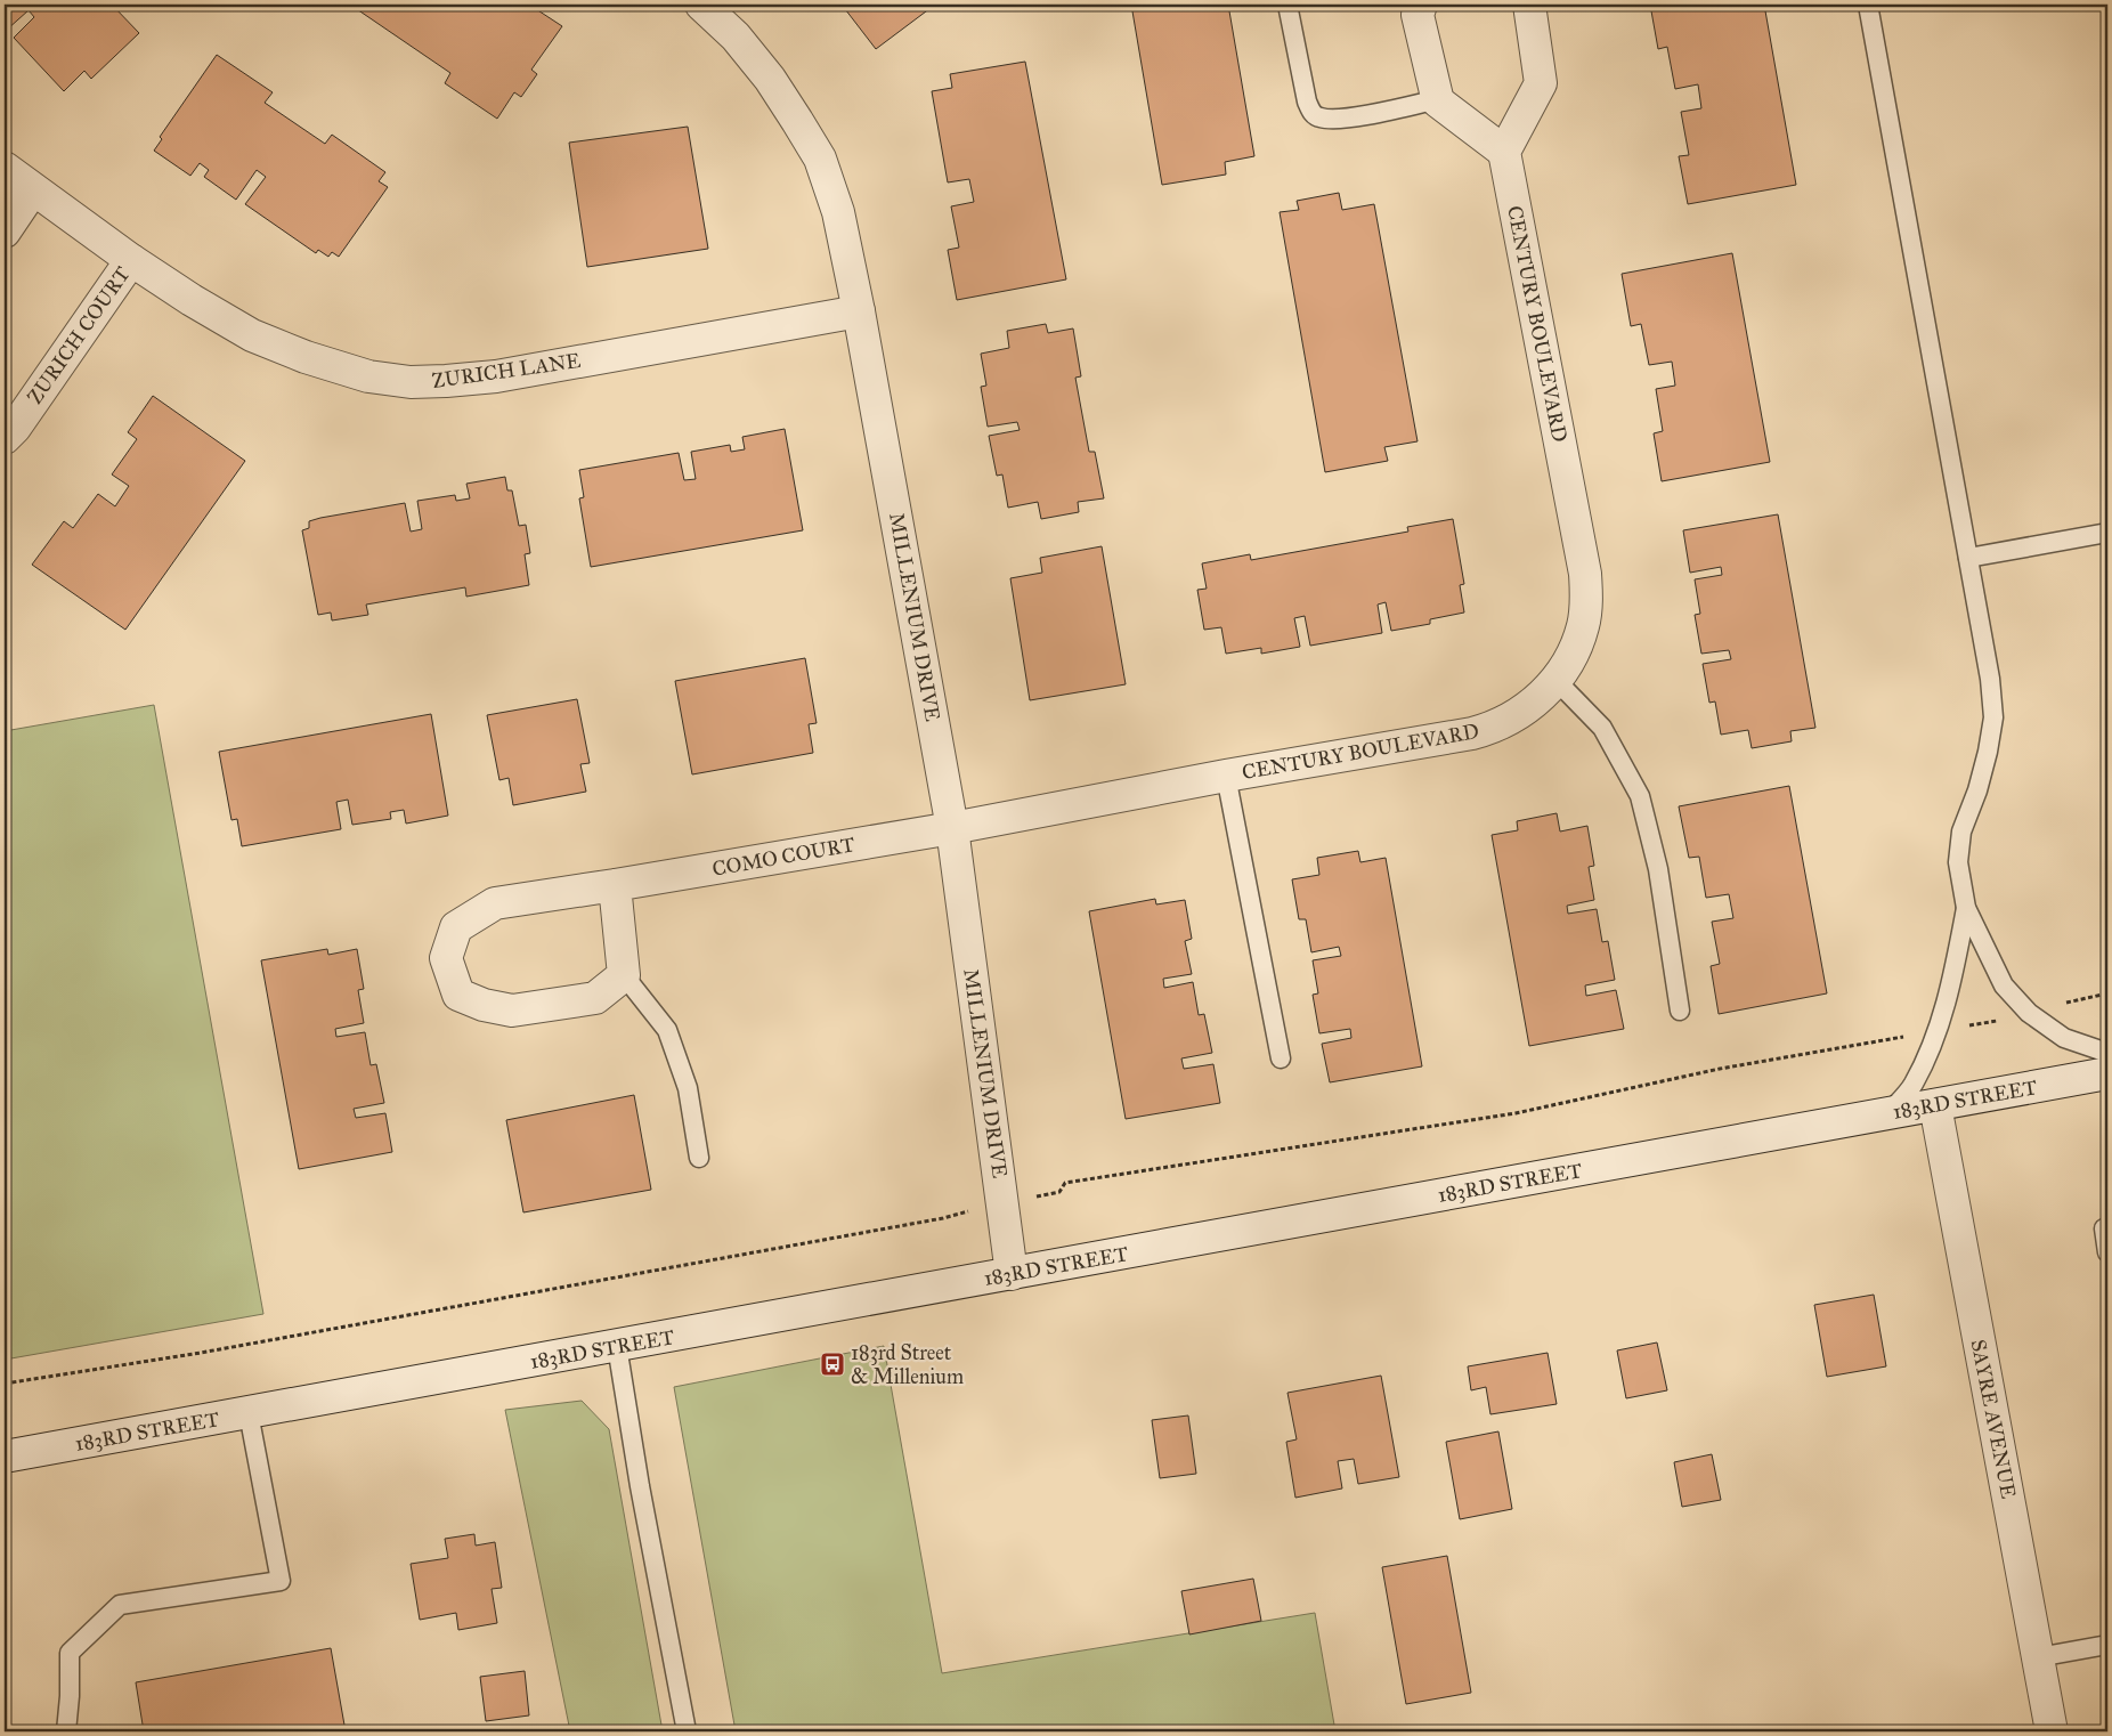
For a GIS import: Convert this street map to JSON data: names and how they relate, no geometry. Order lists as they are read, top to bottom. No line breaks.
{"streets":{"street":["CENTURY BOULEVARD","ZURICH COURT","ZURICH LANE","MILLENIUM DRIVE","COMO COURT","183RD STREET","SAYRE AVENUE"]},"crossings":[["CENTURY BOULEVARD","MILLENIUM DRIVE"],["CENTURY BOULEVARD","COMO COURT"],["ZURICH COURT","ZURICH LANE"],["ZURICH LANE","MILLENIUM DRIVE"],["MILLENIUM DRIVE","COMO COURT"],["MILLENIUM DRIVE","183RD STREET"],["183RD STREET","SAYRE AVENUE"]],"places":{"bus stop":["183rd Street & Millenium"]}}
